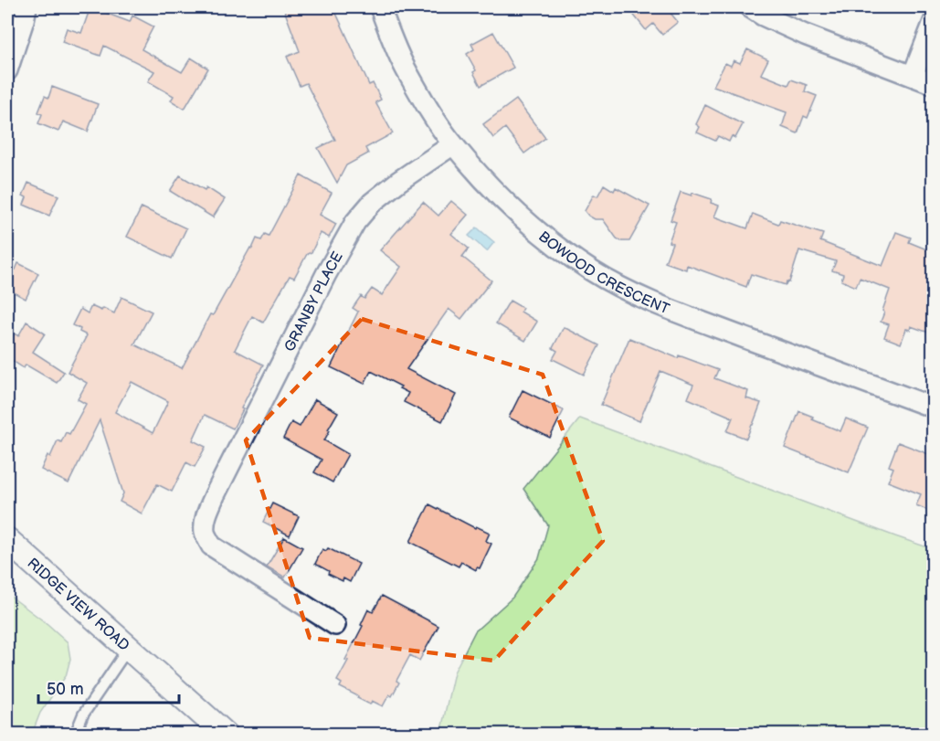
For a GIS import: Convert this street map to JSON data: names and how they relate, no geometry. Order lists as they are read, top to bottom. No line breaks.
{"streets":{"street":["BOWOOD CRESCENT","GRANBY PLACE","RIDGE VIEW ROAD"]},"crossings":[["BOWOOD CRESCENT","GRANBY PLACE"]],"scale_bar":"50 m"}
